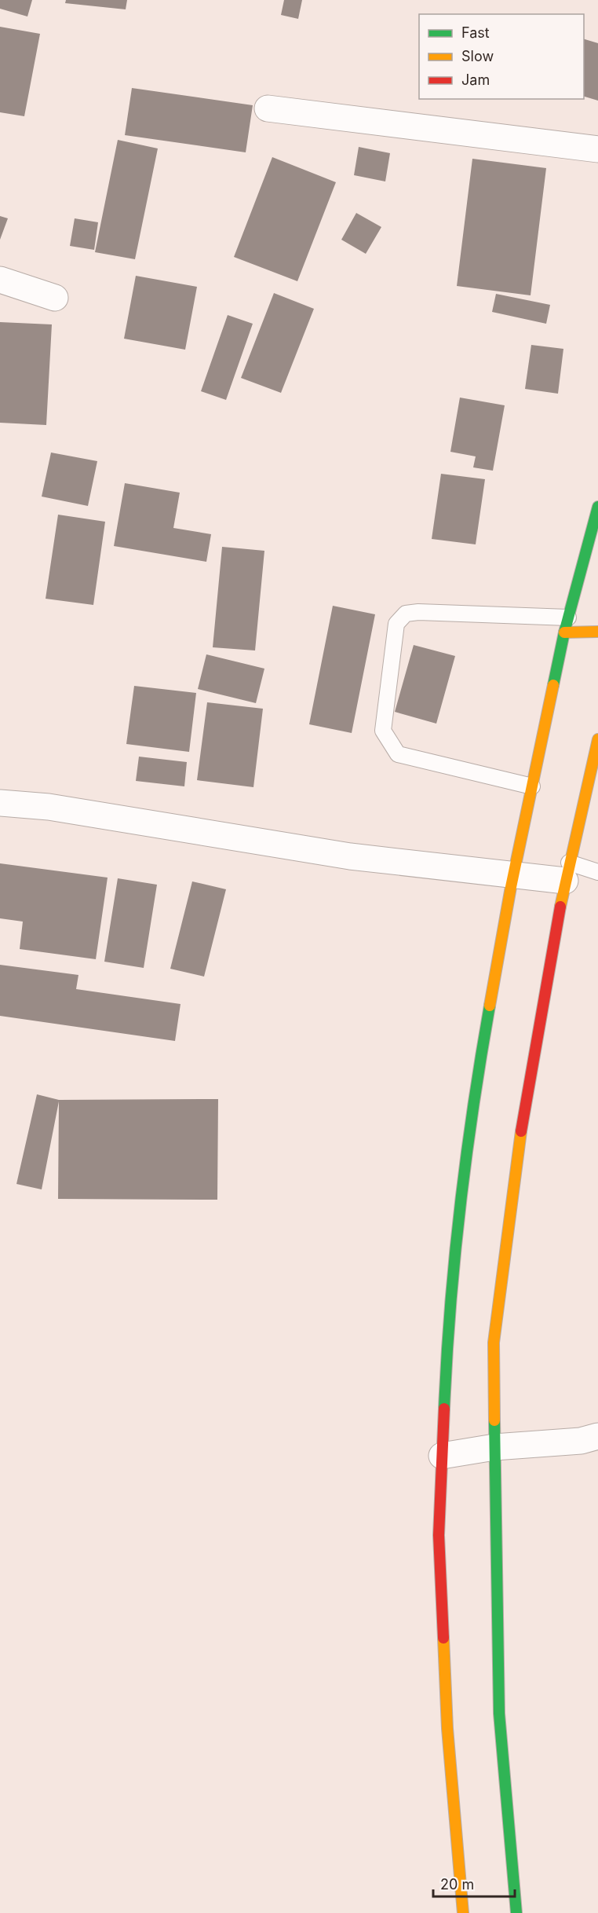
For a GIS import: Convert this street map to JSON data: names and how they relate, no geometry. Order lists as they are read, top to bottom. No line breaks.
{"legend":["Fast","Slow","Jam"],"scale_bar":"20 m"}
